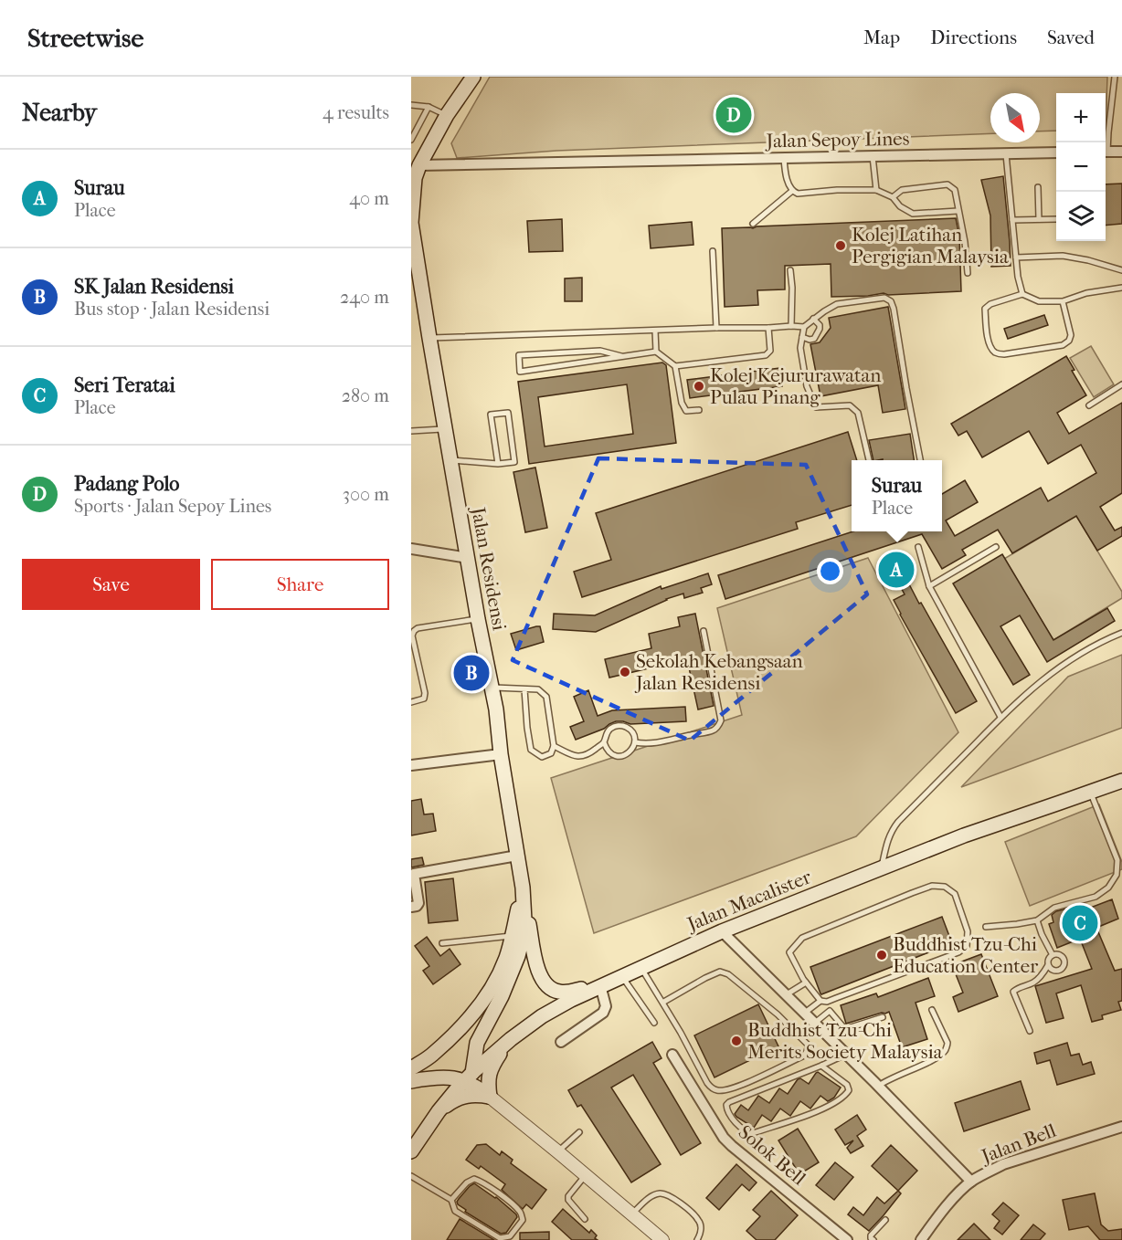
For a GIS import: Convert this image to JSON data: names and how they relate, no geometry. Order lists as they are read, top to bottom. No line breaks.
{"streets":{"main road":["Jalan Residensi","Jalan Macalister"],"street":["Jalan Sepoy Lines","Jalan Bell","Solok Bell"]},"crossings":[["Jalan Sepoy Lines","Jalan Residensi"],["Jalan Residensi","Jalan Macalister"]],"places":["Kolej Latihan Pergigian Malaysia","Kolej Kejururawatan Pulau Pinang","Sekolah Kebangsaan Jalan Residensi","Buddhist Tzu-Chi Education Center","Buddhist Tzu-Chi Merits Society Malaysia"],"north":"bottom right","page":{"header":"Streetwise","nav":["Map","Directions","Saved"],"heading":["Nearby","4 results"],"map_buttons":["+","−"],"pins":["D","A","B","C"],"list":[{"mark":"A","name":"Surau","note":"Place","value":"40 m"},{"mark":"B","name":"SK Jalan Residensi","note":"Bus stop · Jalan Residensi","value":"240 m"},{"mark":"C","name":"Seri Teratai","note":"Place","value":"280 m"},{"mark":"D","name":"Padang Polo","note":"Sports · Jalan Sepoy Lines","value":"300 m"}],"popup":["Surau","Place"],"buttons":["Save","Share"]}}
